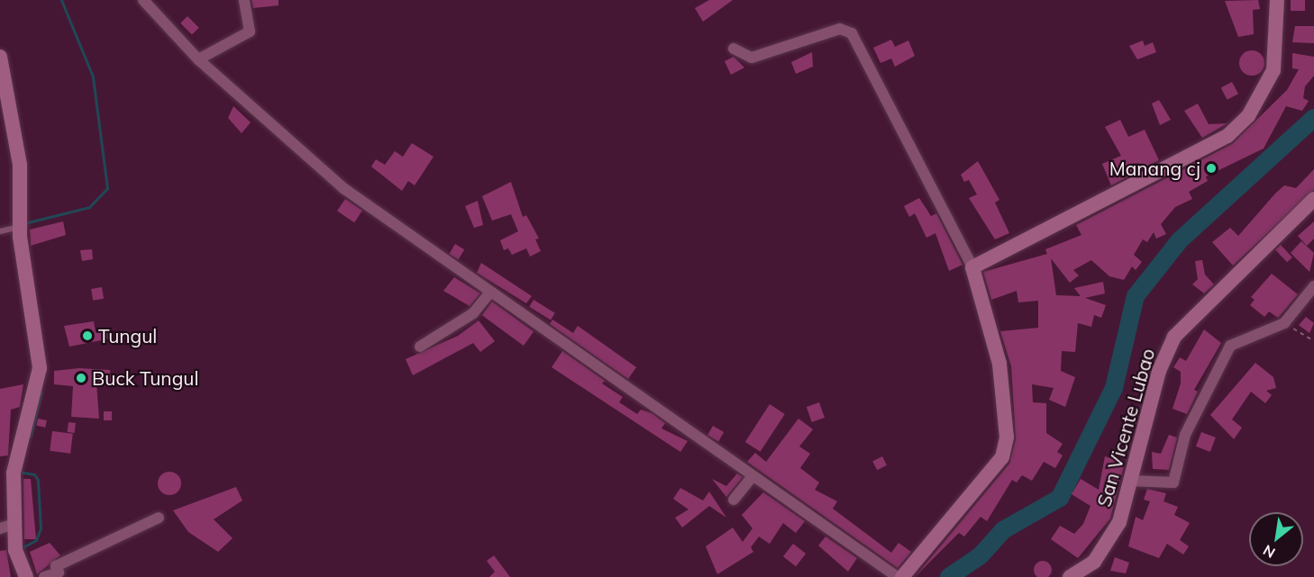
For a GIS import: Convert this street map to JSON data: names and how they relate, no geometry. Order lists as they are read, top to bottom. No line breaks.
{"streets":{"street":["San Vicente Lubao"]},"places":["Manang cj","Tungul","Buck Tungul"],"north":"bottom left"}
